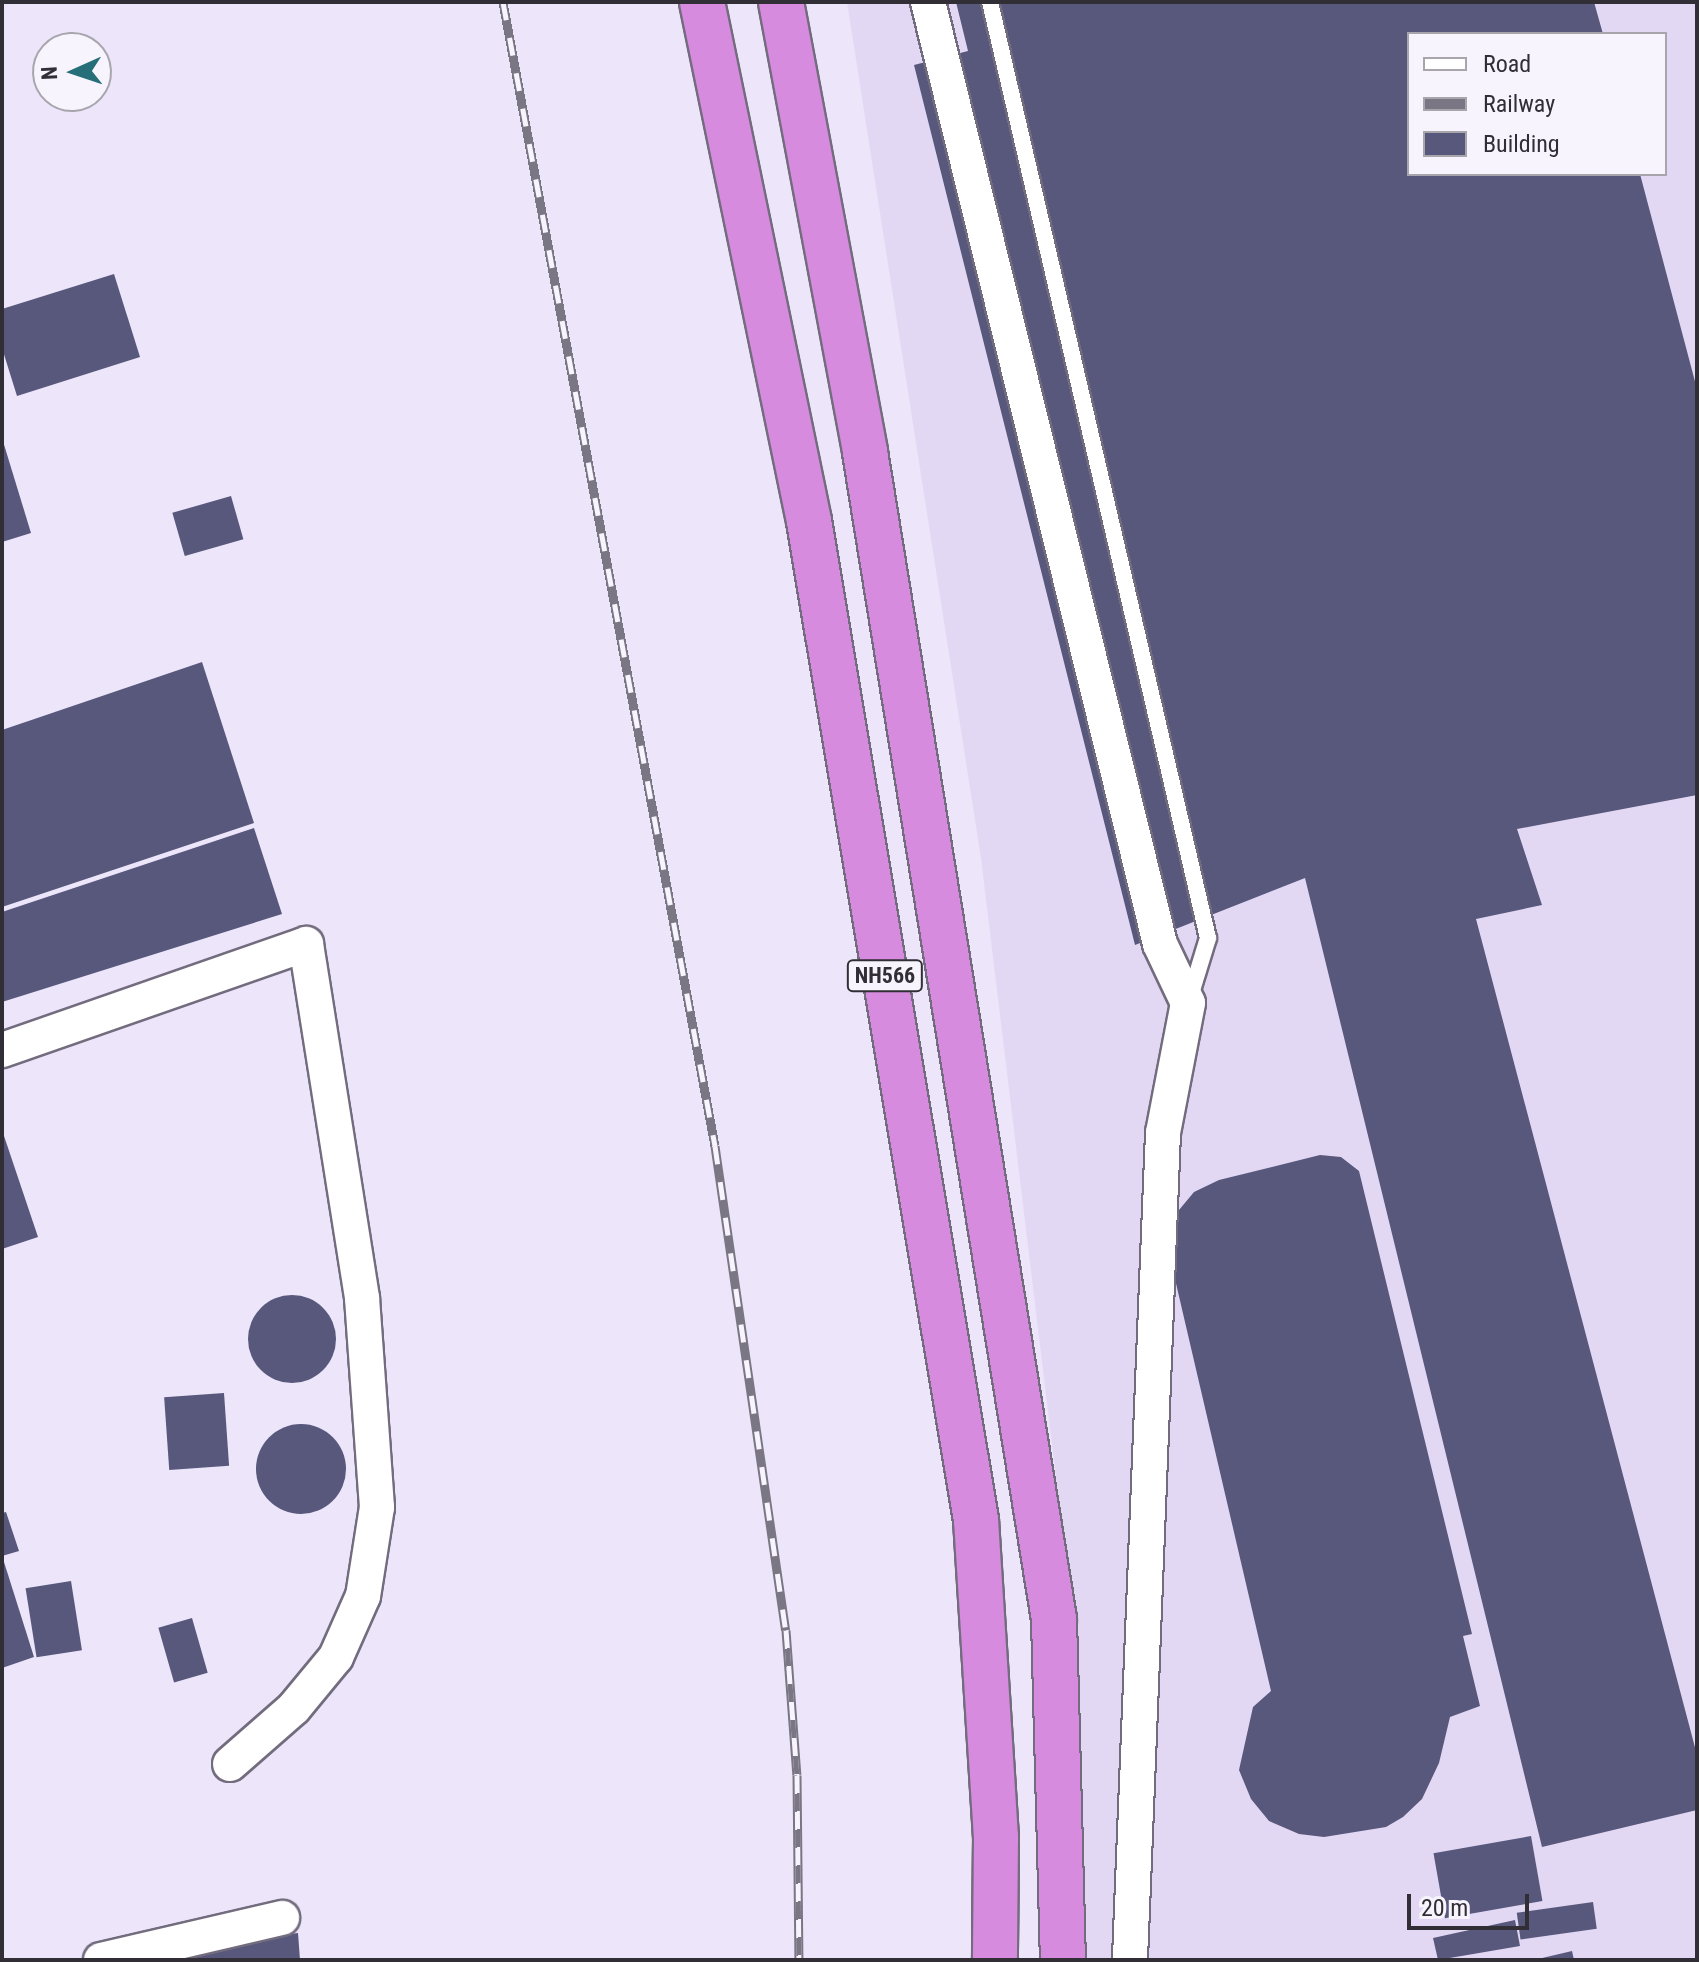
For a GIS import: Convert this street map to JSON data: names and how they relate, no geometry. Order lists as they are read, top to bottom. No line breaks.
{"streets":{"highway":["NH566"]},"legend":["Road","Railway","Building"],"scale_bar":"20 m","north":"left"}
